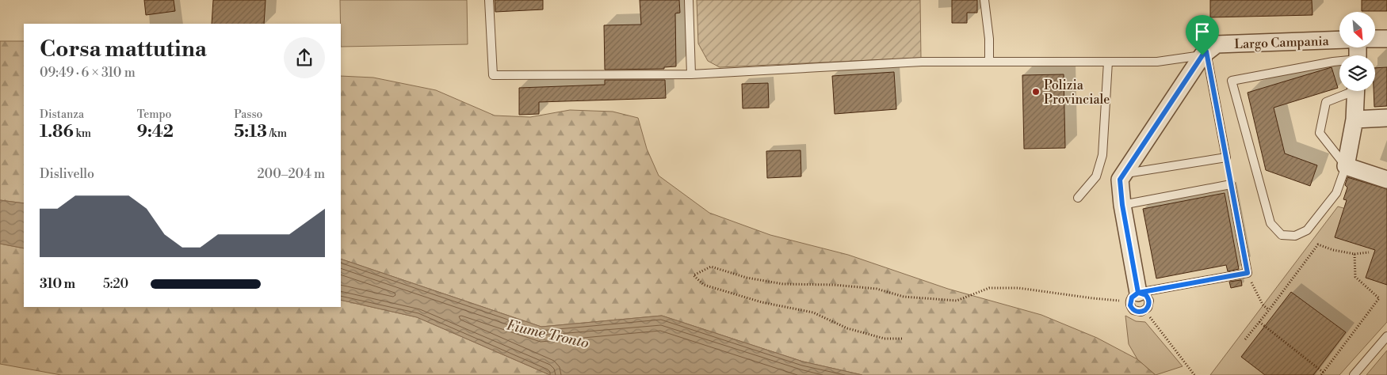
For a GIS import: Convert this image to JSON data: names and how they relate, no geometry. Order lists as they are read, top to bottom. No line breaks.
{"streets":{"street":["Largo Campania"]},"water":["Fiume Tronto"],"places":["Polizia Provinciale"],"north":"bottom right","page":{"heading":["Corsa mattutina","09:49 · 6 × 310 m"],"stats":[["Distanza","1.86 km"],["Tempo","9:42"],["Passo","5:13 /km"]],"chart":["Dislivello","200–204 m"],"list":[{"name":"310 m","note":"5:20"}]}}
